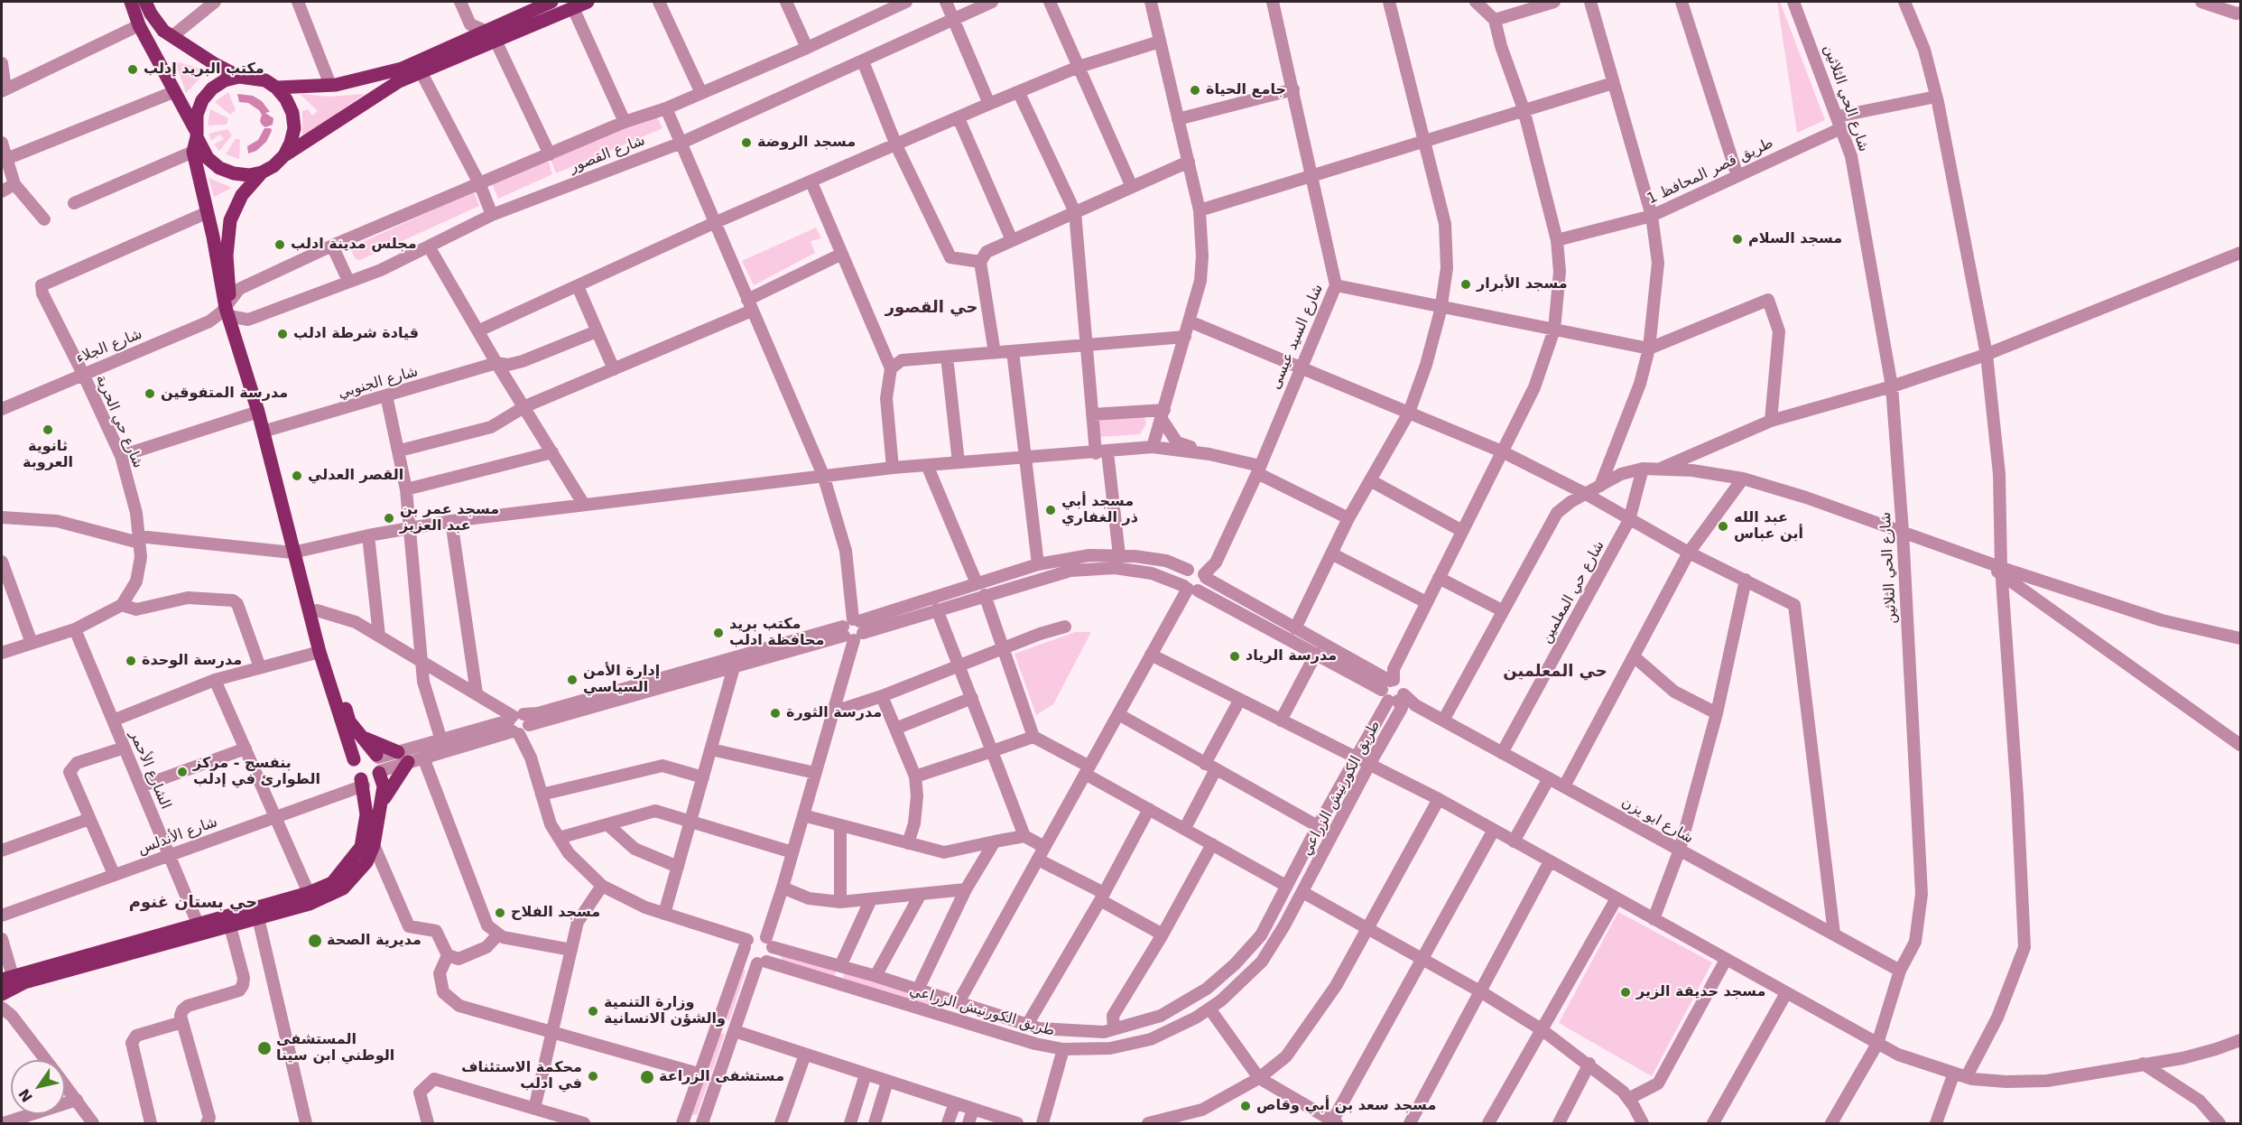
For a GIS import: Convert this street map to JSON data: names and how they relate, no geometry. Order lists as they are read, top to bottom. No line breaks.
{"streets":{"street":["شارع الحي الثلاثين","شارع القصور","طريق قصر المحافظ 1","شارع السيد عيسى","شارع الجلاء","شارع الجنوبي","شارع حي الحرية","شارع حي المعلمين","الشارع الأحمر","طريق الكورنيش الزراعي","شارع ابو يزن","شارع الأندلس"]},"crossings":[["شارع الحي الثلاثين","طريق قصر المحافظ 1"],["شارع الحي الثلاثين","شارع ابو يزن"],["شارع القصور","شارع الجلاء"],["شارع الجلاء","شارع حي الحرية"],["شارع حي المعلمين","شارع ابو يزن"],["الشارع الأحمر","شارع الأندلس"],["طريق الكورنيش الزراعي","شارع ابو يزن"]],"districts":["حي القصور","حي المعلمين","حي بستان غنوم"],"places":["مكتب البريد إدلب","جامع الحياة","مسجد الروضة","مسجد السلام","مجلس مدينة ادلب","مسجد الأبرار","قيادة شرطة ادلب","مدرسة المتفوقين","ثانوية العروبة","القصر العدلي","مسجد أبي ذر الغفاري","مسجد عمر بن عبد العزيز","عبد الله أبن عباس","مكتب بريد محافظة ادلب","مدرسة الرياد","مدرسة الوحدة","إدارة الأمن السياسي","مدرسة الثورة","بنفسج - مركز الطوارئ في إدلب","مسجد الفلاح","مديرية الصحة","مسجد حديقة الزير","وزارة التنمية والشؤن الانسانية","المستشفى الوطني ابن سينا","محكمة الاستئناف في ادلب","مستشفى الزراعة","مسجد سعد بن أبي وقاص"],"north":"bottom left"}
